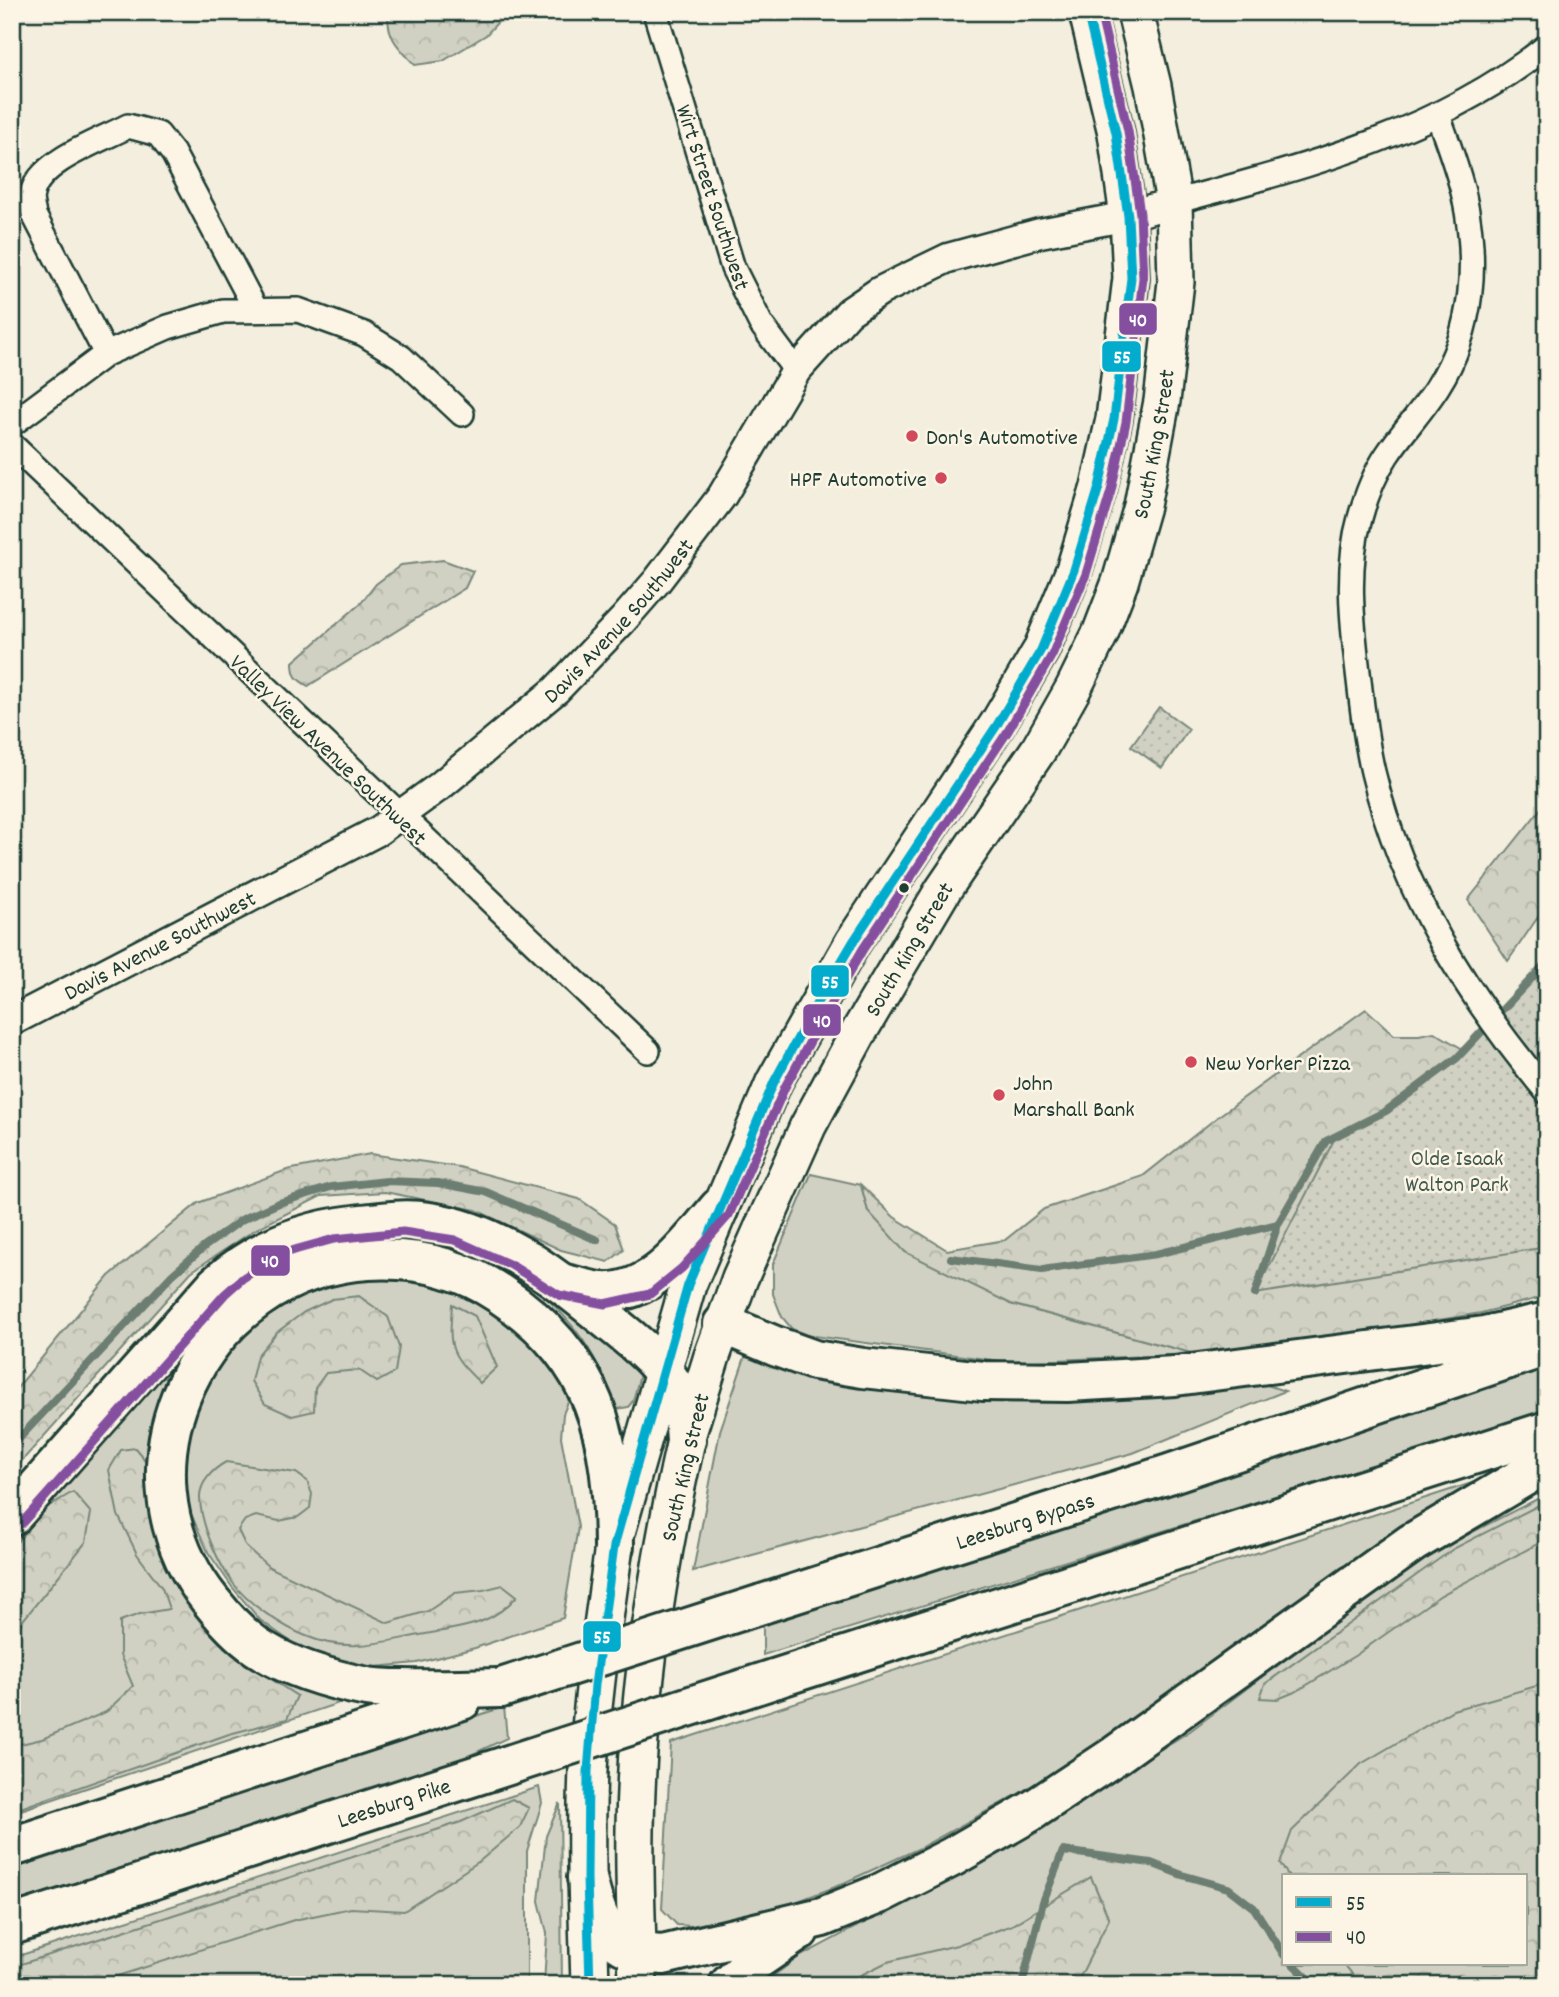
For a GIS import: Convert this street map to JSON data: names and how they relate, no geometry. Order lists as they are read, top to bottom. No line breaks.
{"streets":{"highway":["South King Street","Leesburg Bypass","Leesburg Pike"],"street":["Wirt Street Southwest","Davis Avenue Southwest","Valley View Avenue Southwest"]},"crossings":[["Wirt Street Southwest","Davis Avenue Southwest"],["South King Street","Davis Avenue Southwest"],["Davis Avenue Southwest","Valley View Avenue Southwest"]],"parks":["Olde Isaak Walton Park"],"places":["Don's Automotive","HPF Automotive","New Yorker Pizza","John Marshall Bank"],"lines":["transit line 55","transit line 40"],"legend":["55","40"]}
